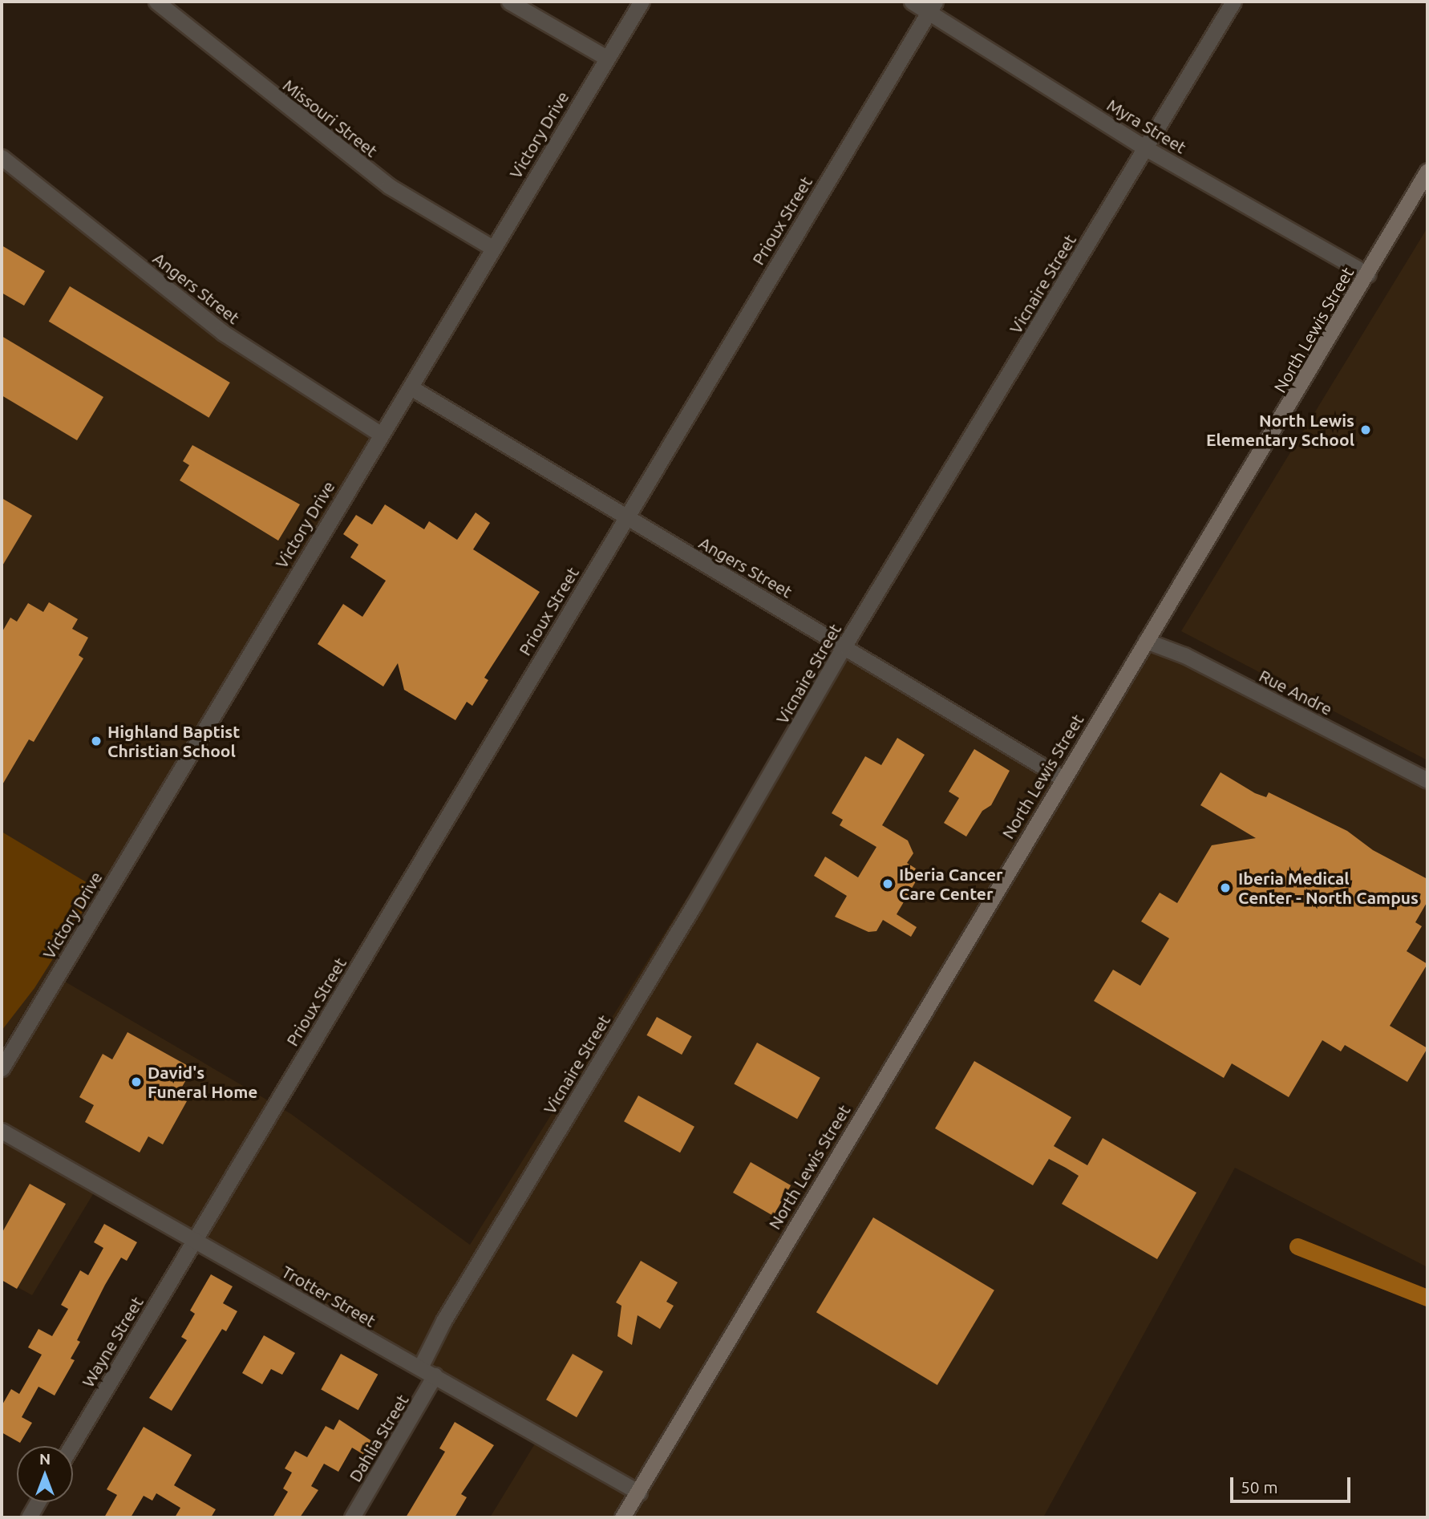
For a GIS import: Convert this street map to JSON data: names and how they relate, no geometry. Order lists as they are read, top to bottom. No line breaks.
{"streets":{"main road":["North Lewis Street"],"street":["Missouri Street","Myra Street","Victory Drive","Prioux Street","Vicnaire Street","Angers Street","Rue Andre","Trotter Street","Wayne Street","Dahlia Street"]},"crossings":[["Missouri Street","Victory Drive"],["Myra Street","Prioux Street"],["Myra Street","Vicnaire Street"],["Myra Street","North Lewis Street"],["Victory Drive","Angers Street"],["Prioux Street","Angers Street"],["Prioux Street","Trotter Street"],["Prioux Street","Wayne Street"],["Vicnaire Street","Angers Street"],["Vicnaire Street","Trotter Street"],["Angers Street","North Lewis Street"],["North Lewis Street","Rue Andre"],["North Lewis Street","Trotter Street"],["Trotter Street","Wayne Street"],["Trotter Street","Dahlia Street"]],"places":["North Lewis Elementary School","Highland Baptist Christian School","Iberia Cancer Care Center","Iberia Medical Center - North Campus","David's Funeral Home"],"scale_bar":"50 m","north":"top"}
